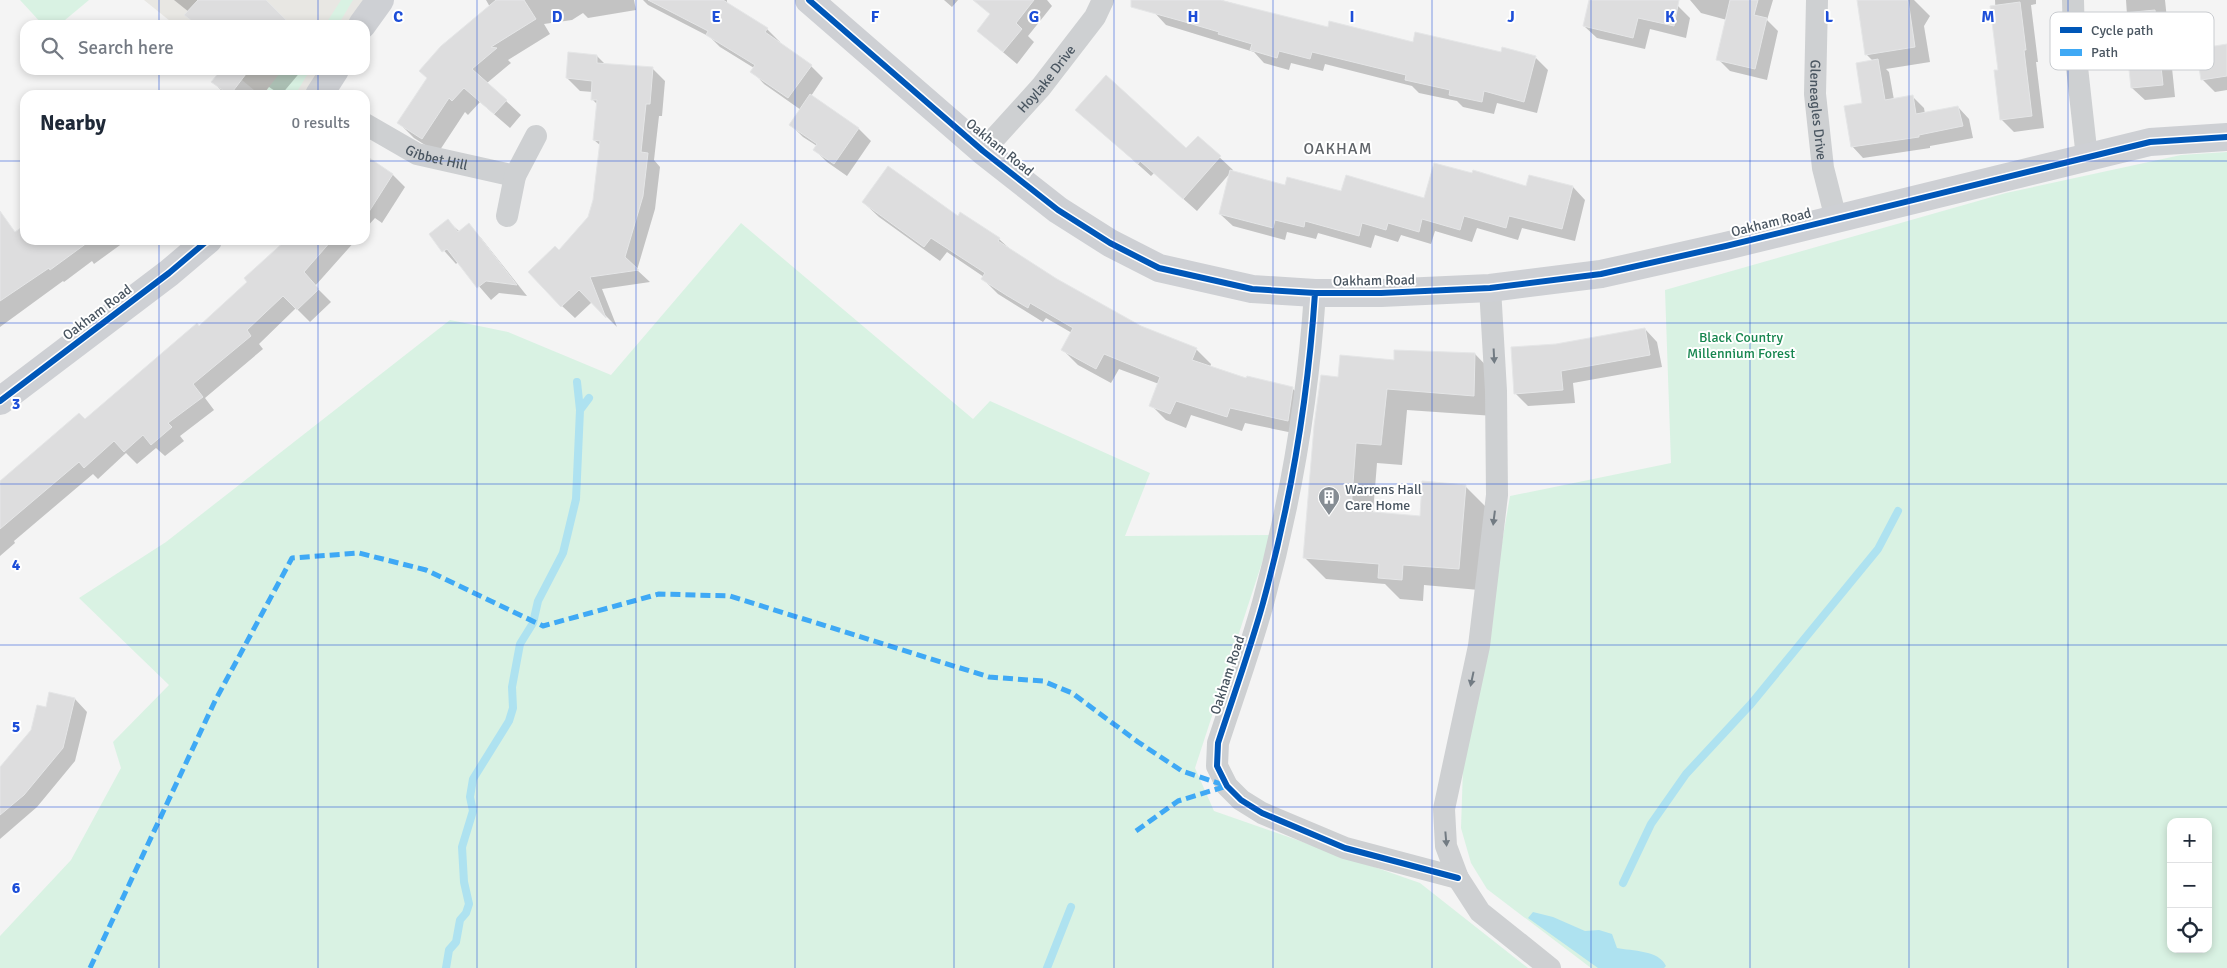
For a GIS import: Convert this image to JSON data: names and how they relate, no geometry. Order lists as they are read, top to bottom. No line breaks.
{"streets":{"street":["Hoylake Drive","Gleneagles Drive","Oakham Road","Gibbet Hill"]},"crossings":[["Hoylake Drive","Oakham Road"],["Gleneagles Drive","Oakham Road"]],"districts":["OAKHAM"],"parks":["Black Country Millennium Forest"],"places":{"building":["Warrens Hall Care Home"]},"legend":["Cycle path","Path"],"page":{"search":"Search here","heading":["Nearby","0 results"],"map_buttons":["+","−"]},"grid":{"columns":["C","D","E","F","G","H","I","J","K","L","M"],"rows":["3","4","5","6"]}}
